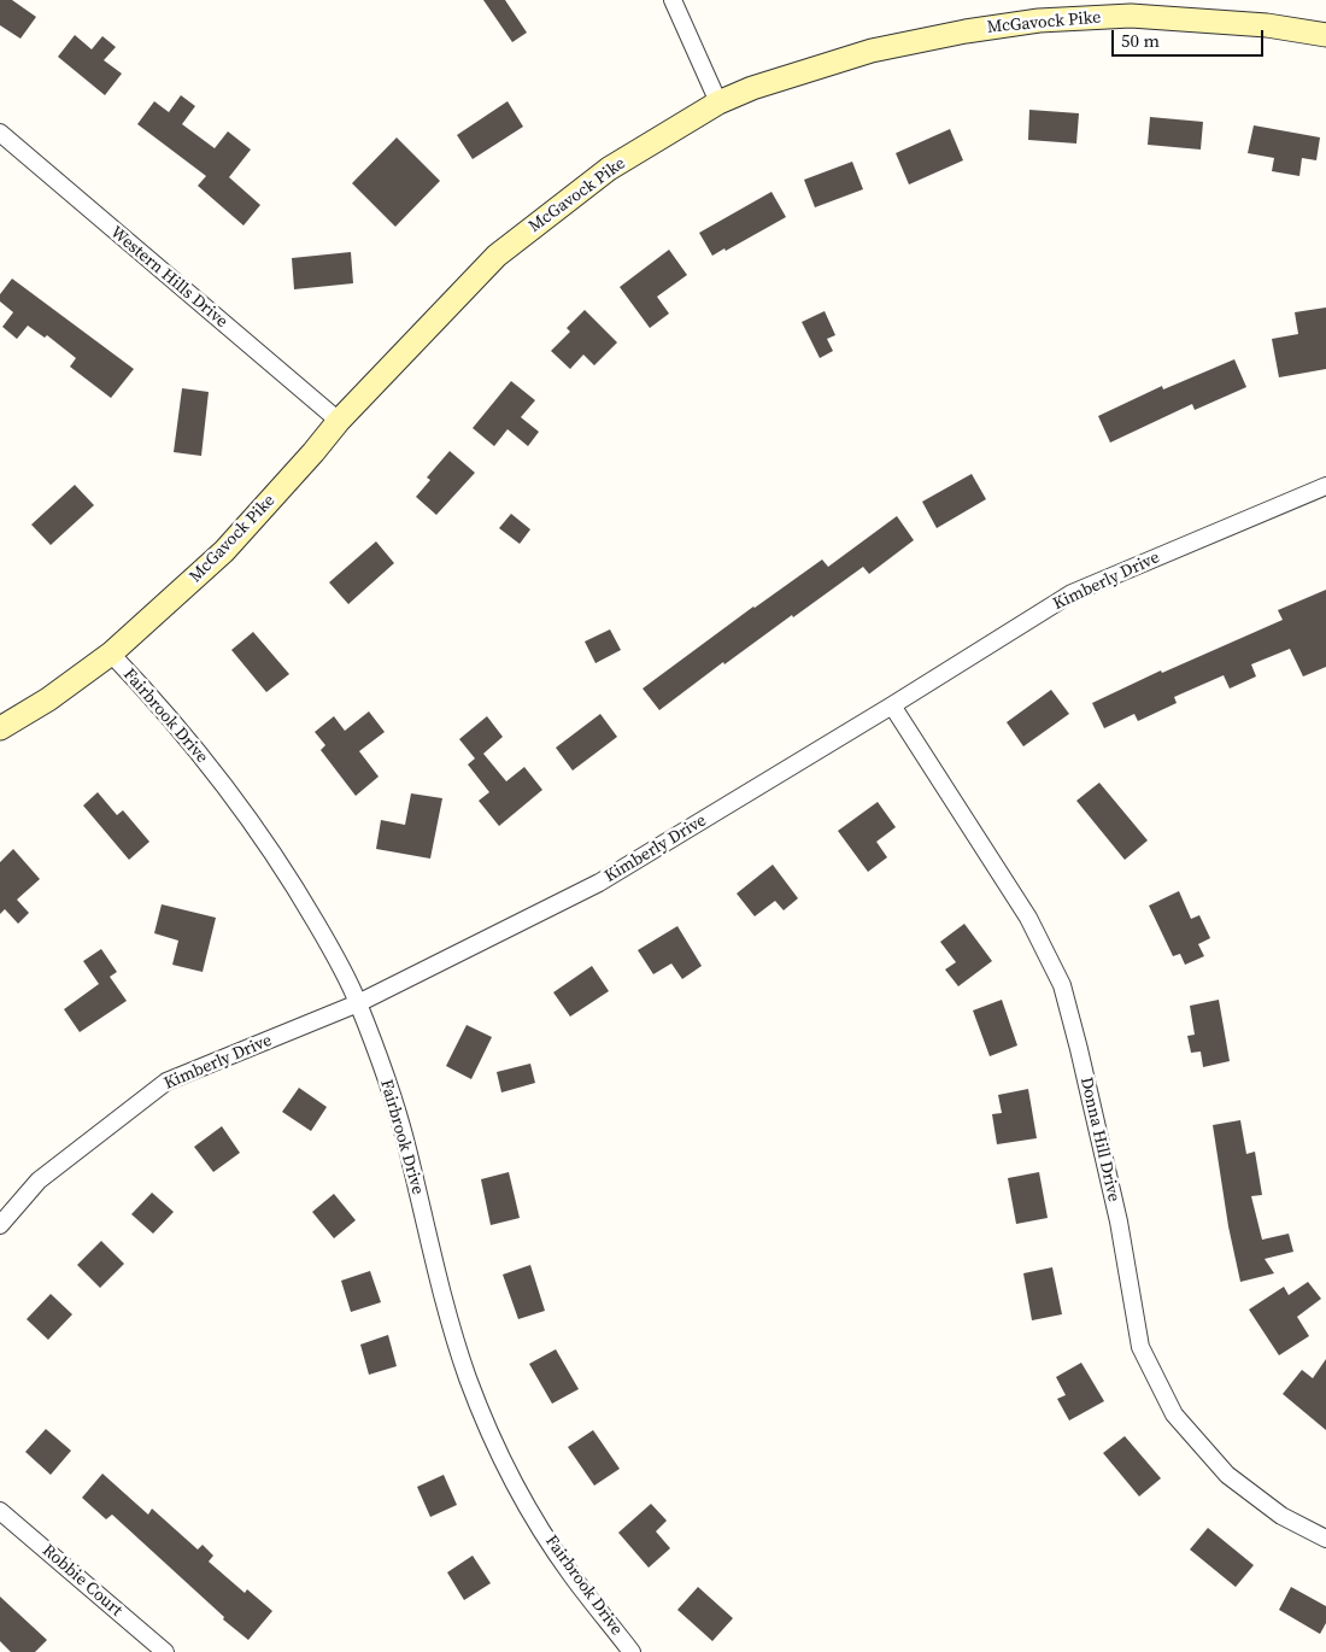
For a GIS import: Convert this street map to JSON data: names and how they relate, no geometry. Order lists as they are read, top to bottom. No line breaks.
{"streets":{"main road":["McGavock Pike"],"street":["Western Hills Drive","Kimberly Drive","Fairbrook Drive","Donna Hill Drive","Robbie Court"]},"crossings":[["McGavock Pike","Western Hills Drive"],["McGavock Pike","Fairbrook Drive"],["Kimberly Drive","Fairbrook Drive"],["Kimberly Drive","Donna Hill Drive"]],"scale_bar":"50 m"}
